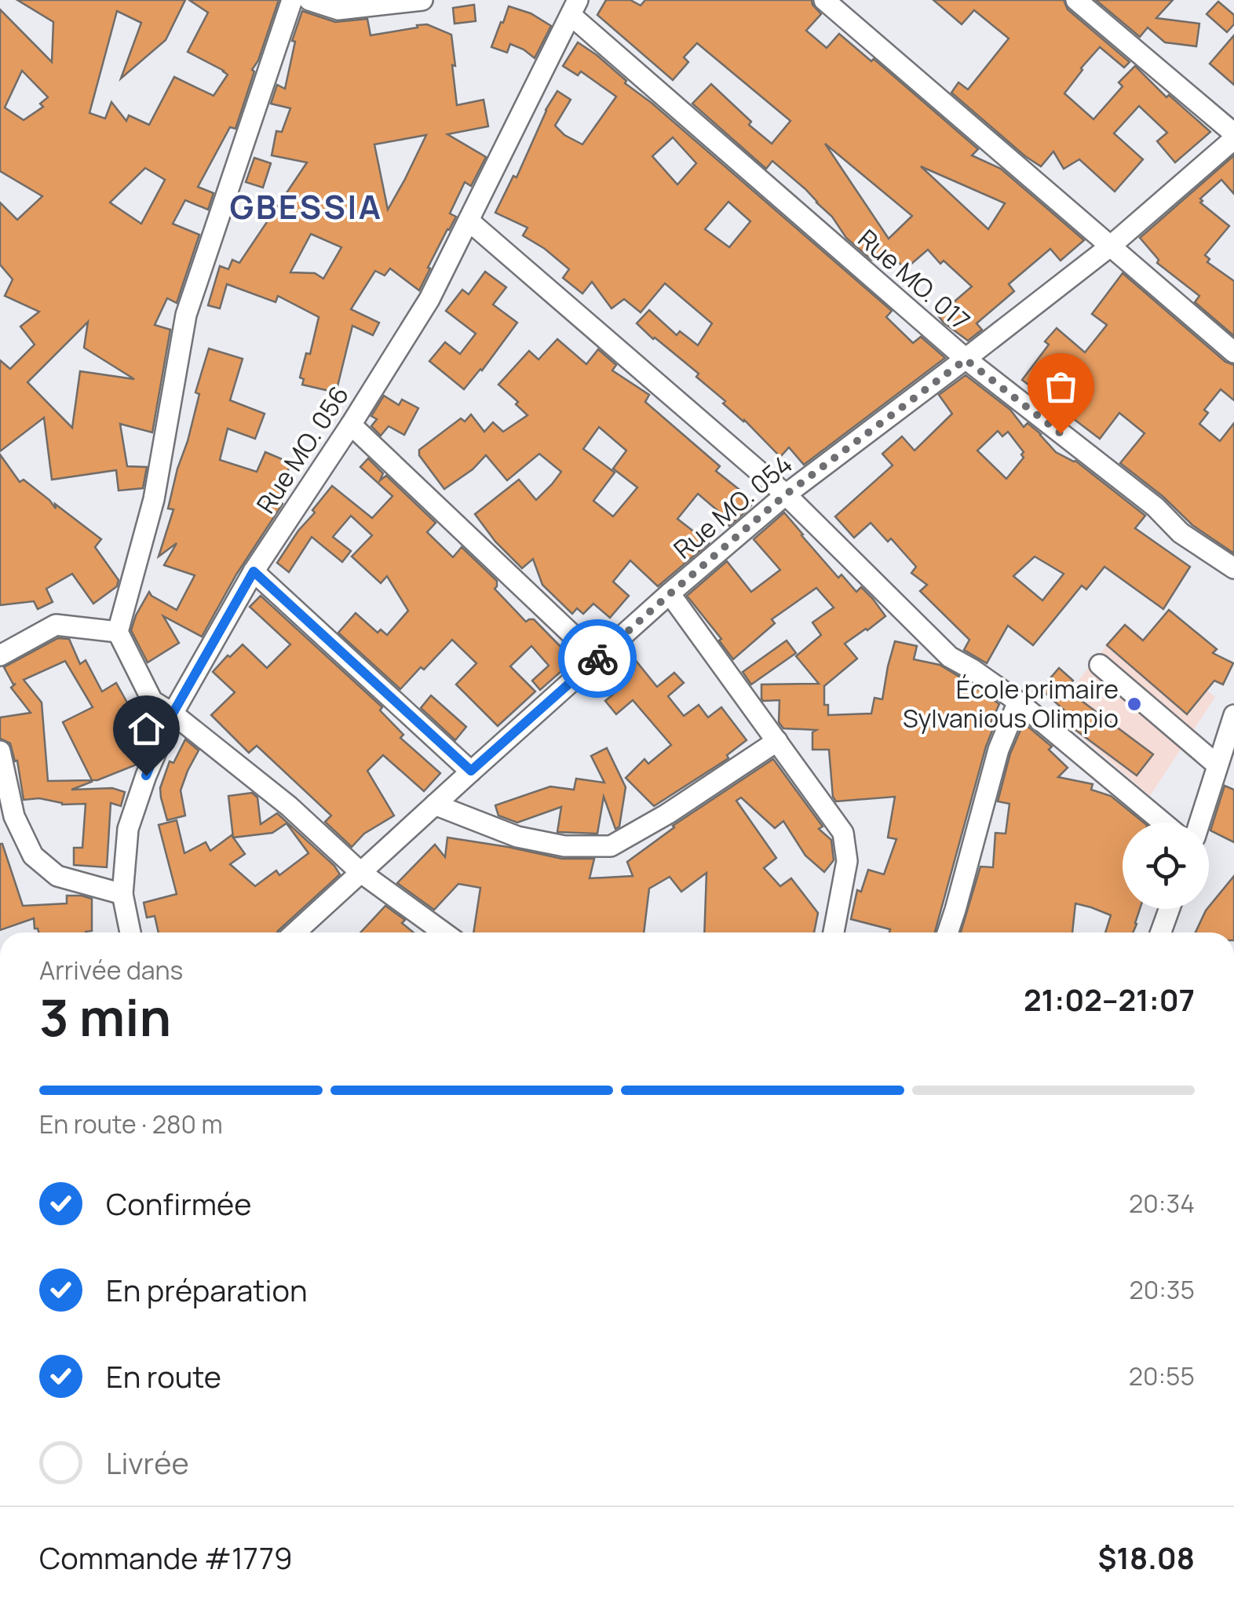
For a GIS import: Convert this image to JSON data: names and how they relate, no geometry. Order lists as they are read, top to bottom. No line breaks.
{"streets":{"street":["Rue MO. 017","Rue MO. 056","Rue MO. 054"]},"crossings":[["Rue MO. 017","Rue MO. 056"],["Rue MO. 017","Rue MO. 054"]],"districts":["GBESSIA"],"places":["École primaire Sylvanious Olimpio"],"page":{"heading":["3 min","Arrivée dans","21:02–21:07"],"panel":["Commande #1779","$18.08"],"bar":"En route · 280 m","list":[["Confirmée","20:34"],["En préparation","20:35"],["En route","20:55"],"Livrée"]}}
